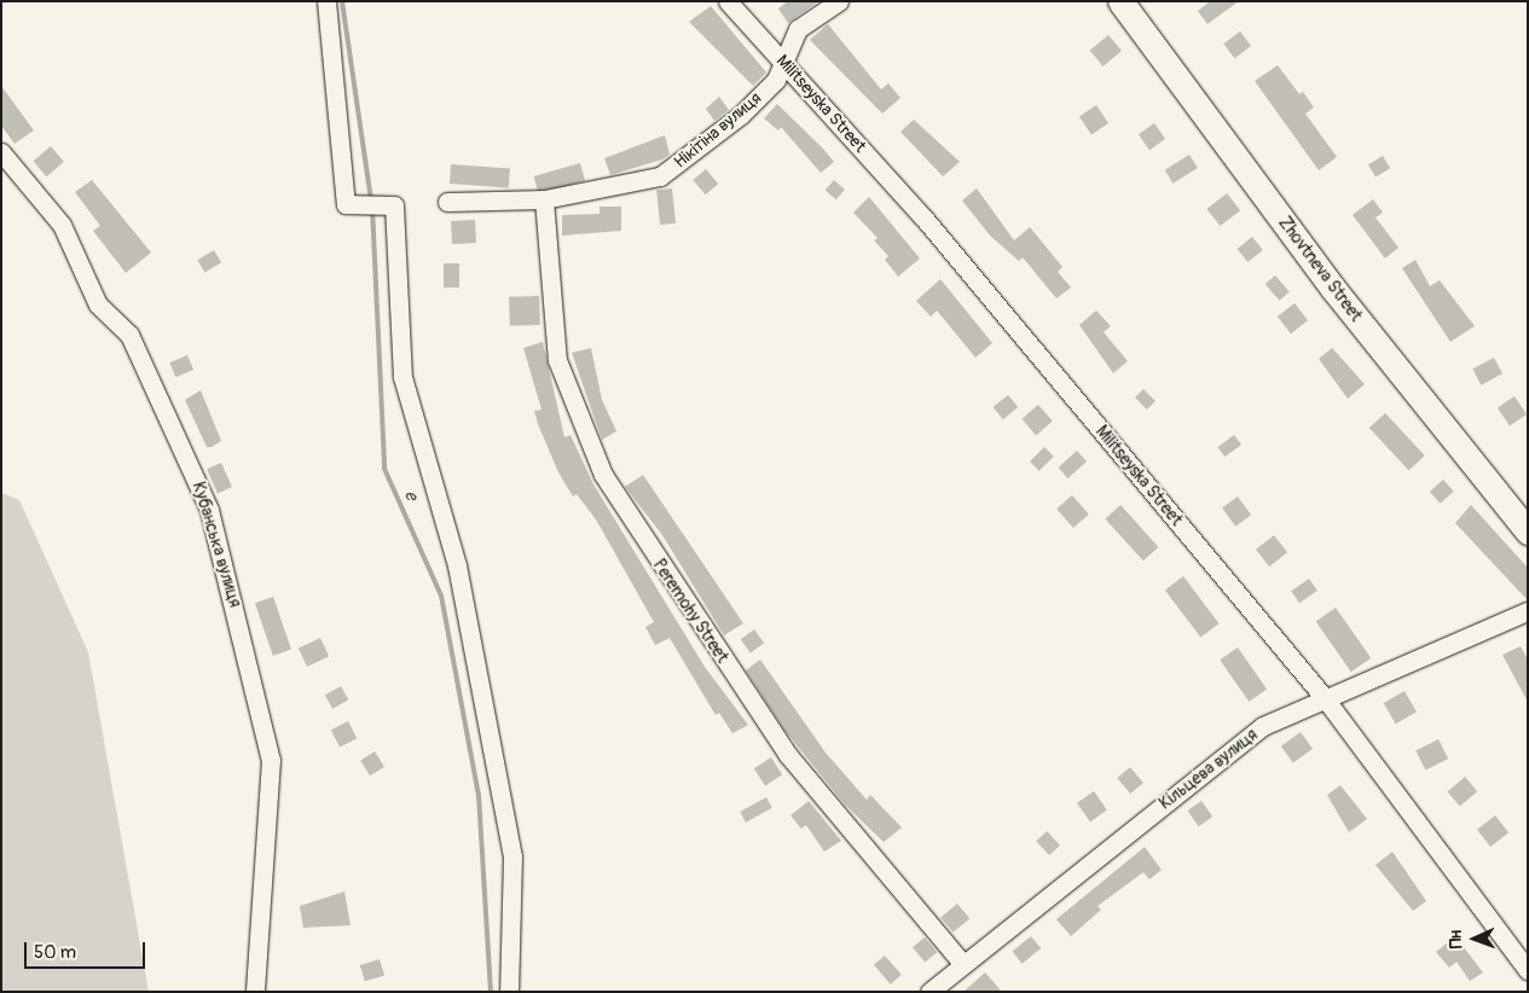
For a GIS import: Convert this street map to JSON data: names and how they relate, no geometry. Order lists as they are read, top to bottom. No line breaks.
{"streets":{"main road":["Zhovtneva Street"],"street":["Militseyska Street","Нікітіна вулиця","Кубанська вулиця","Peremohy Street","Кільцева вулиця"]},"crossings":[["Militseyska Street","Нікітіна вулиця"],["Militseyska Street","Кільцева вулиця"],["Нікітіна вулиця","Peremohy Street"],["Peremohy Street","Кільцева вулиця"]],"water":["e"],"scale_bar":"50 m","north":"left"}
